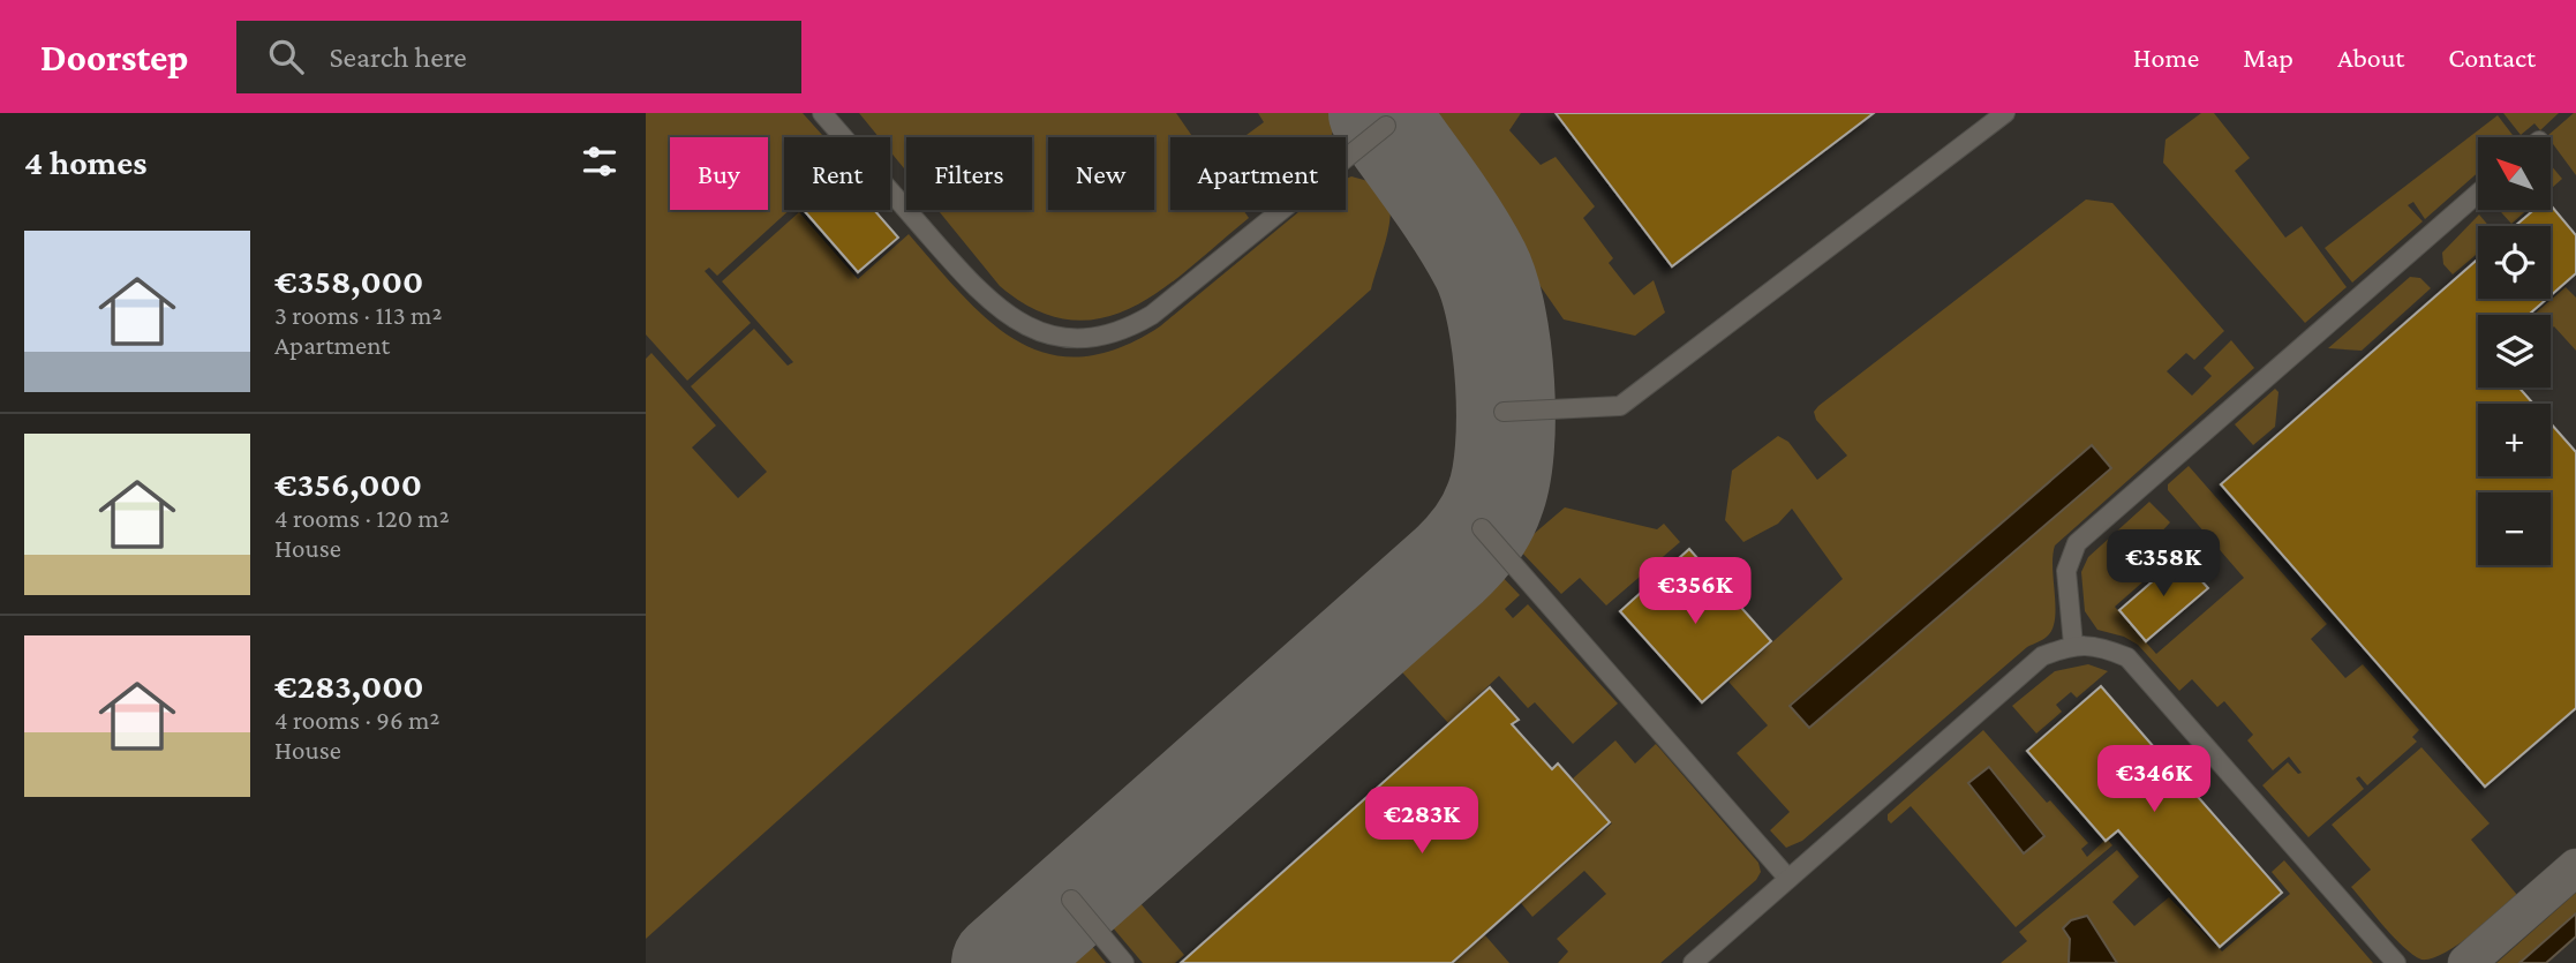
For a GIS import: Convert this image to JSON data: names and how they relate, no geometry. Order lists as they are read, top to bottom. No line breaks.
{"north":"top left","page":{"header":"Doorstep","search":"Search here","nav":["Home","Map","About","Contact"],"heading":"4 homes","map_buttons":["+","−"],"chip":["Buy","Rent","Filters","New","Apartment"],"list":[{"name":"€358,000","note":"3 rooms · 113 m² · Apartment"},{"name":"€356,000","note":"4 rooms · 120 m² · House"},{"name":"€283,000","note":"4 rooms · 96 m² · House"}],"price":["€358K","€356K","€346K","€283K"]}}
